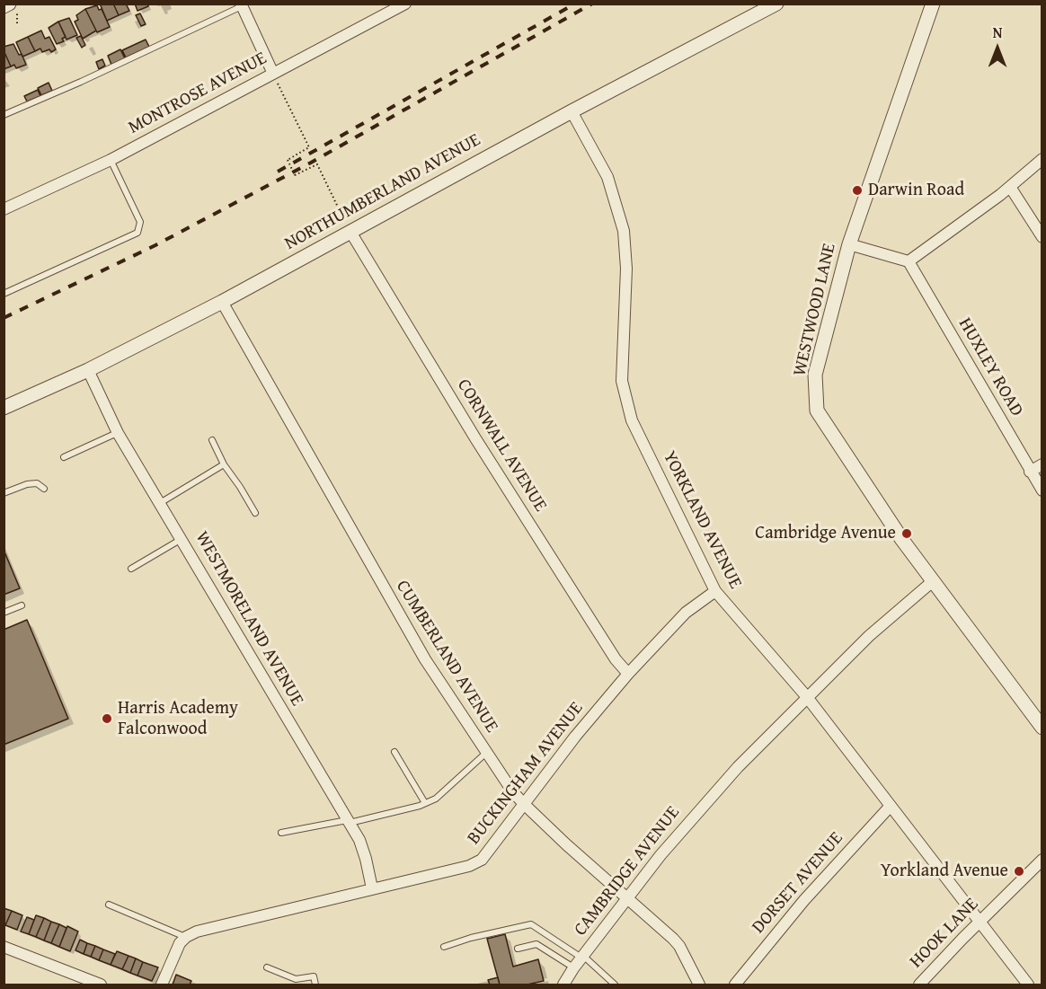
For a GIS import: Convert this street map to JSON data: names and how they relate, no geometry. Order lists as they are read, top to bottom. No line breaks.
{"streets":{"street":["MONTROSE AVENUE","NORTHUMBERLAND AVENUE","WESTWOOD LANE","HUXLEY ROAD","CORNWALL AVENUE","YORKLAND AVENUE","WESTMORELAND AVENUE","CUMBERLAND AVENUE","BUCKINGHAM AVENUE","CAMBRIDGE AVENUE","DORSET AVENUE","HOOK LANE"]},"crossings":[["NORTHUMBERLAND AVENUE","CORNWALL AVENUE"],["NORTHUMBERLAND AVENUE","YORKLAND AVENUE"],["NORTHUMBERLAND AVENUE","WESTMORELAND AVENUE"],["NORTHUMBERLAND AVENUE","CUMBERLAND AVENUE"],["WESTWOOD LANE","CAMBRIDGE AVENUE"],["CORNWALL AVENUE","BUCKINGHAM AVENUE"],["YORKLAND AVENUE","BUCKINGHAM AVENUE"],["YORKLAND AVENUE","CAMBRIDGE AVENUE"],["YORKLAND AVENUE","DORSET AVENUE"],["YORKLAND AVENUE","HOOK LANE"],["WESTMORELAND AVENUE","BUCKINGHAM AVENUE"],["CUMBERLAND AVENUE","BUCKINGHAM AVENUE"],["CUMBERLAND AVENUE","CAMBRIDGE AVENUE"]],"places":["Darwin Road","Cambridge Avenue","Harris Academy Falconwood","Yorkland Avenue"],"north":"top"}
